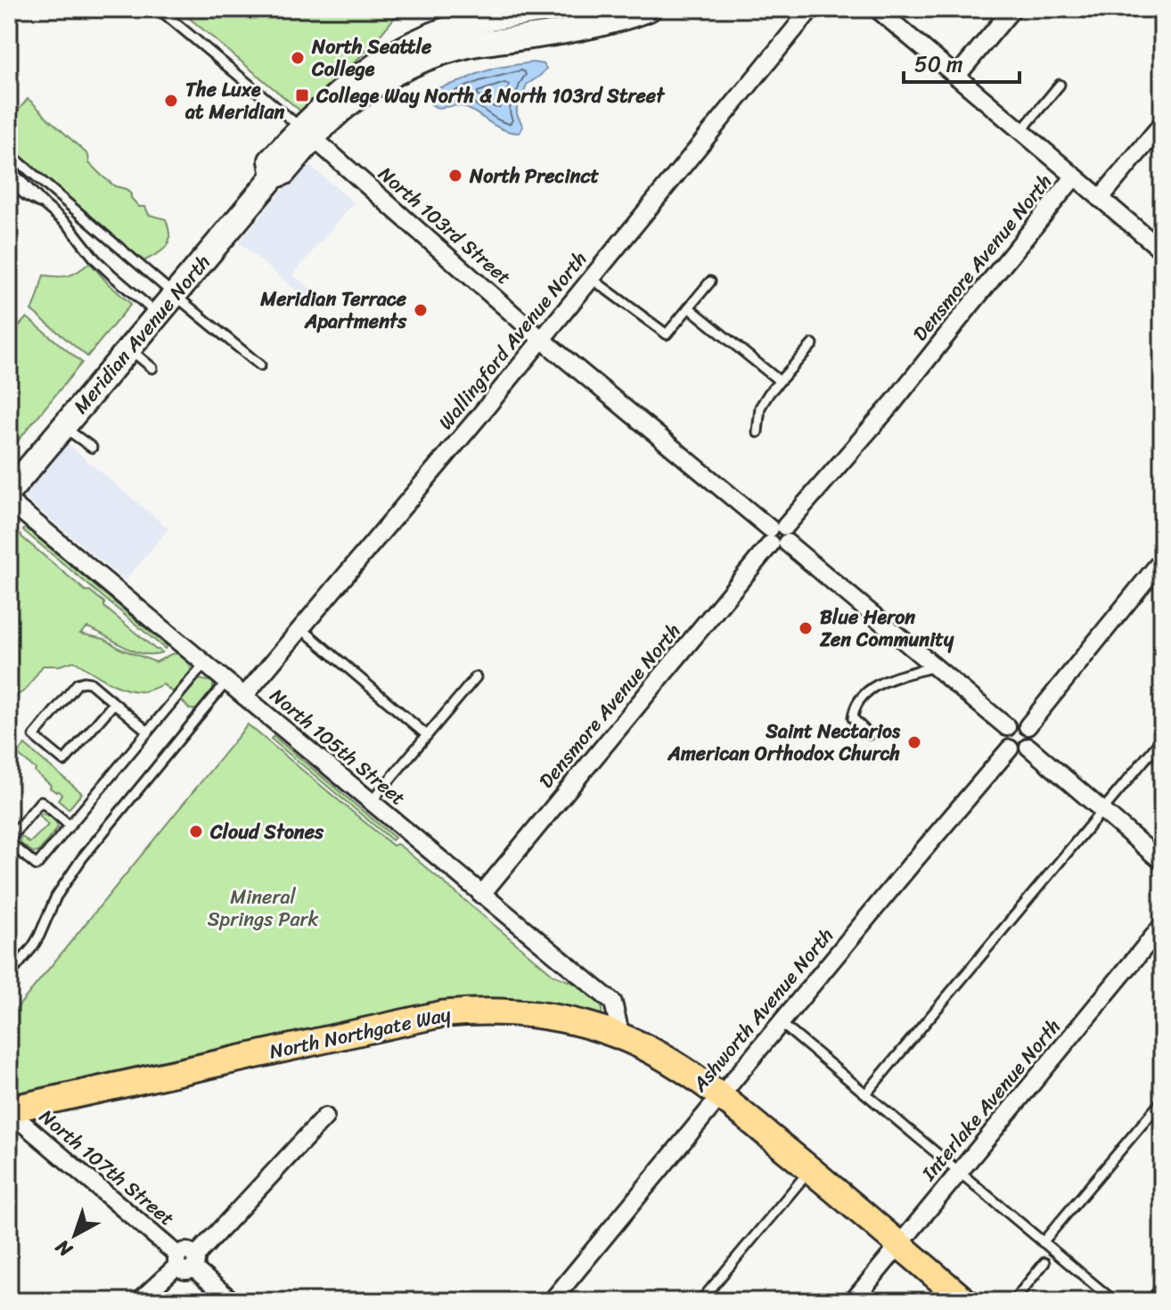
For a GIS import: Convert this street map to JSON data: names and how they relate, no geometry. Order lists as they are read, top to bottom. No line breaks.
{"streets":{"main road":["North Northgate Way"],"street":["North 103rd Street","Densmore Avenue North","Meridian Avenue North","Wallingford Avenue North","North 105th Street","Ashworth Avenue North","Interlake Avenue North","North 107th Street"]},"crossings":[["North 103rd Street","Densmore Avenue North"],["North 103rd Street","Meridian Avenue North"],["North 103rd Street","Wallingford Avenue North"],["North 103rd Street","Ashworth Avenue North"],["Densmore Avenue North","North 105th Street"],["Wallingford Avenue North","North 105th Street"],["North 105th Street","North Northgate Way"],["Ashworth Avenue North","North Northgate Way"],["North Northgate Way","Interlake Avenue North"],["North Northgate Way","North 107th Street"]],"parks":["Mineral Springs Park"],"places":{"other":["North Seattle College","The Luxe at Meridian","North Precinct","Meridian Terrace Apartments","Blue Heron Zen Community","Saint Nectarios American Orthodox Church","Cloud Stones"],"transit":["College Way North & North 103rd Street"]},"scale_bar":"50 m","north":"bottom left"}
